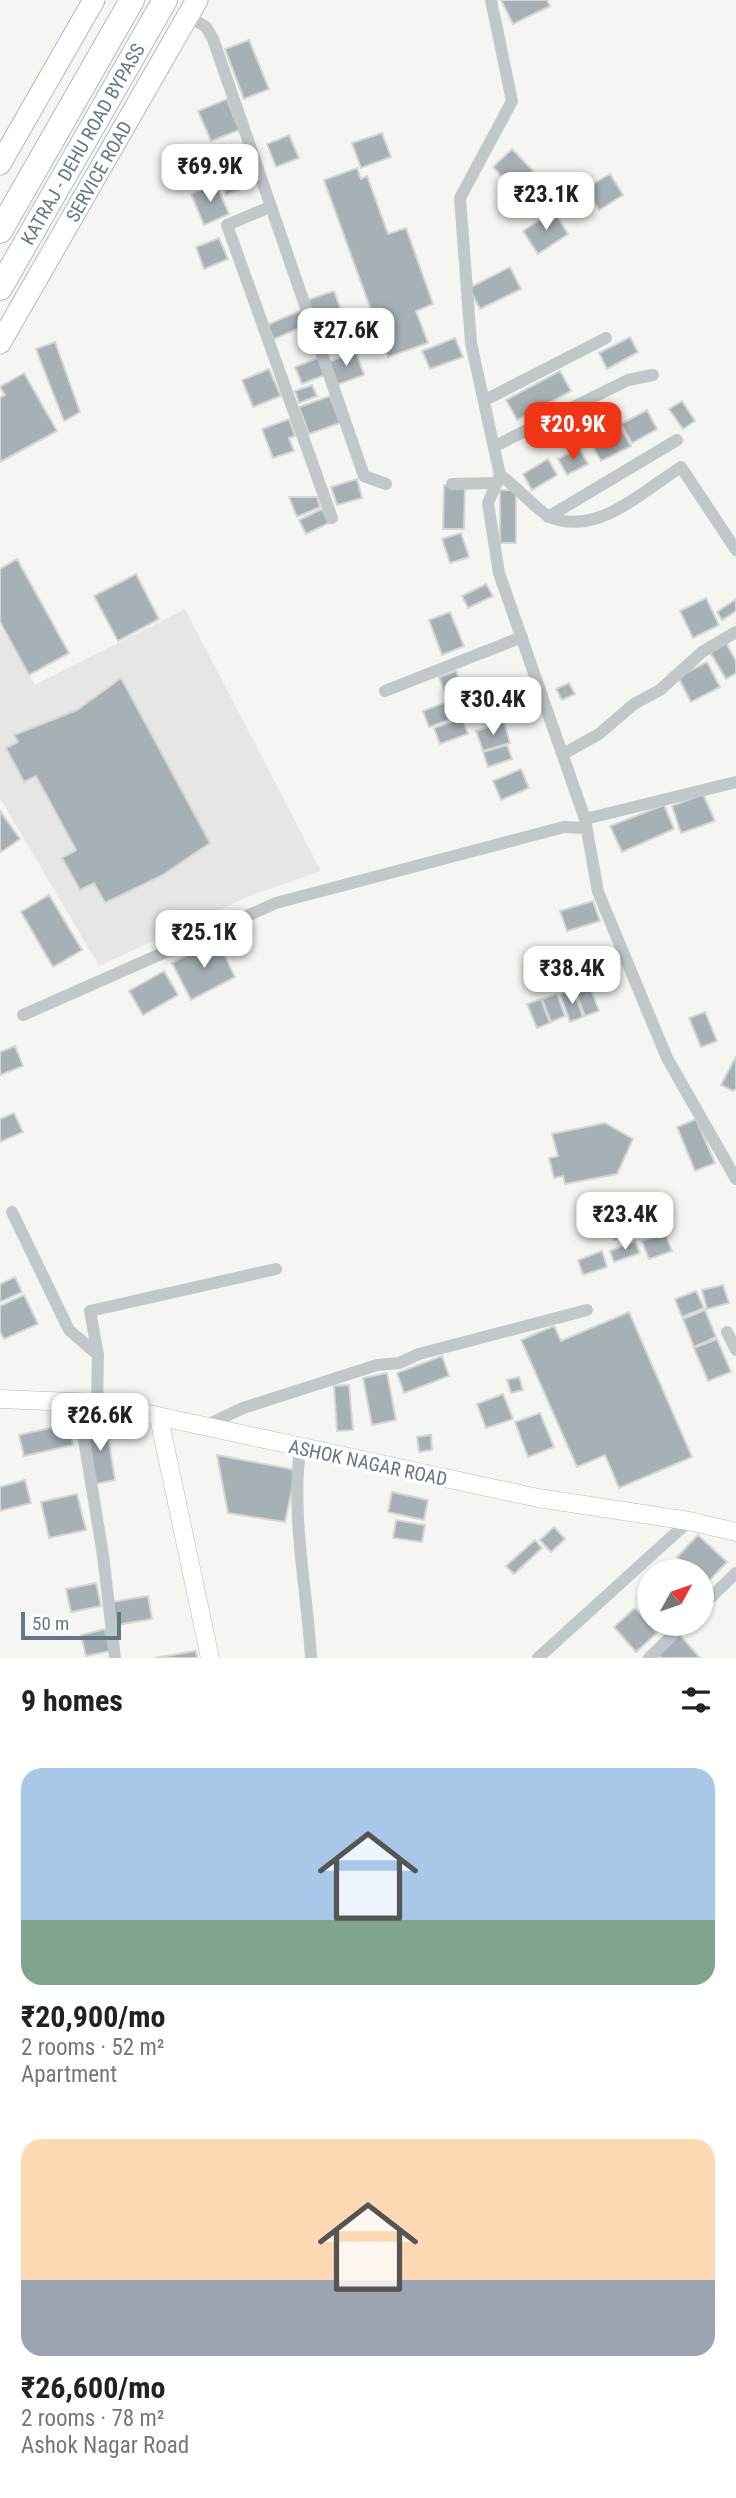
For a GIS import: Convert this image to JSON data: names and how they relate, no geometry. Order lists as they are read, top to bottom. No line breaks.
{"streets":{"highway":["KATRAJ - DEHU ROAD BYPASS"],"main road":["SERVICE ROAD"],"street":["ASHOK NAGAR ROAD"]},"scale_bar":"50 m","north":"top right","page":{"price":["₹69.9K","₹23.1K","₹27.6K","₹20.9K","₹30.4K","₹25.1K","₹38.4K","₹23.4K","₹26.6K"],"scale":"50 m","heading":"9 homes","list":[{"name":"₹20,900/mo","note":"2 rooms · 52 m² · Apartment"},{"name":"₹26,600/mo","note":"2 rooms · 78 m² · Ashok Nagar Road"}]}}
